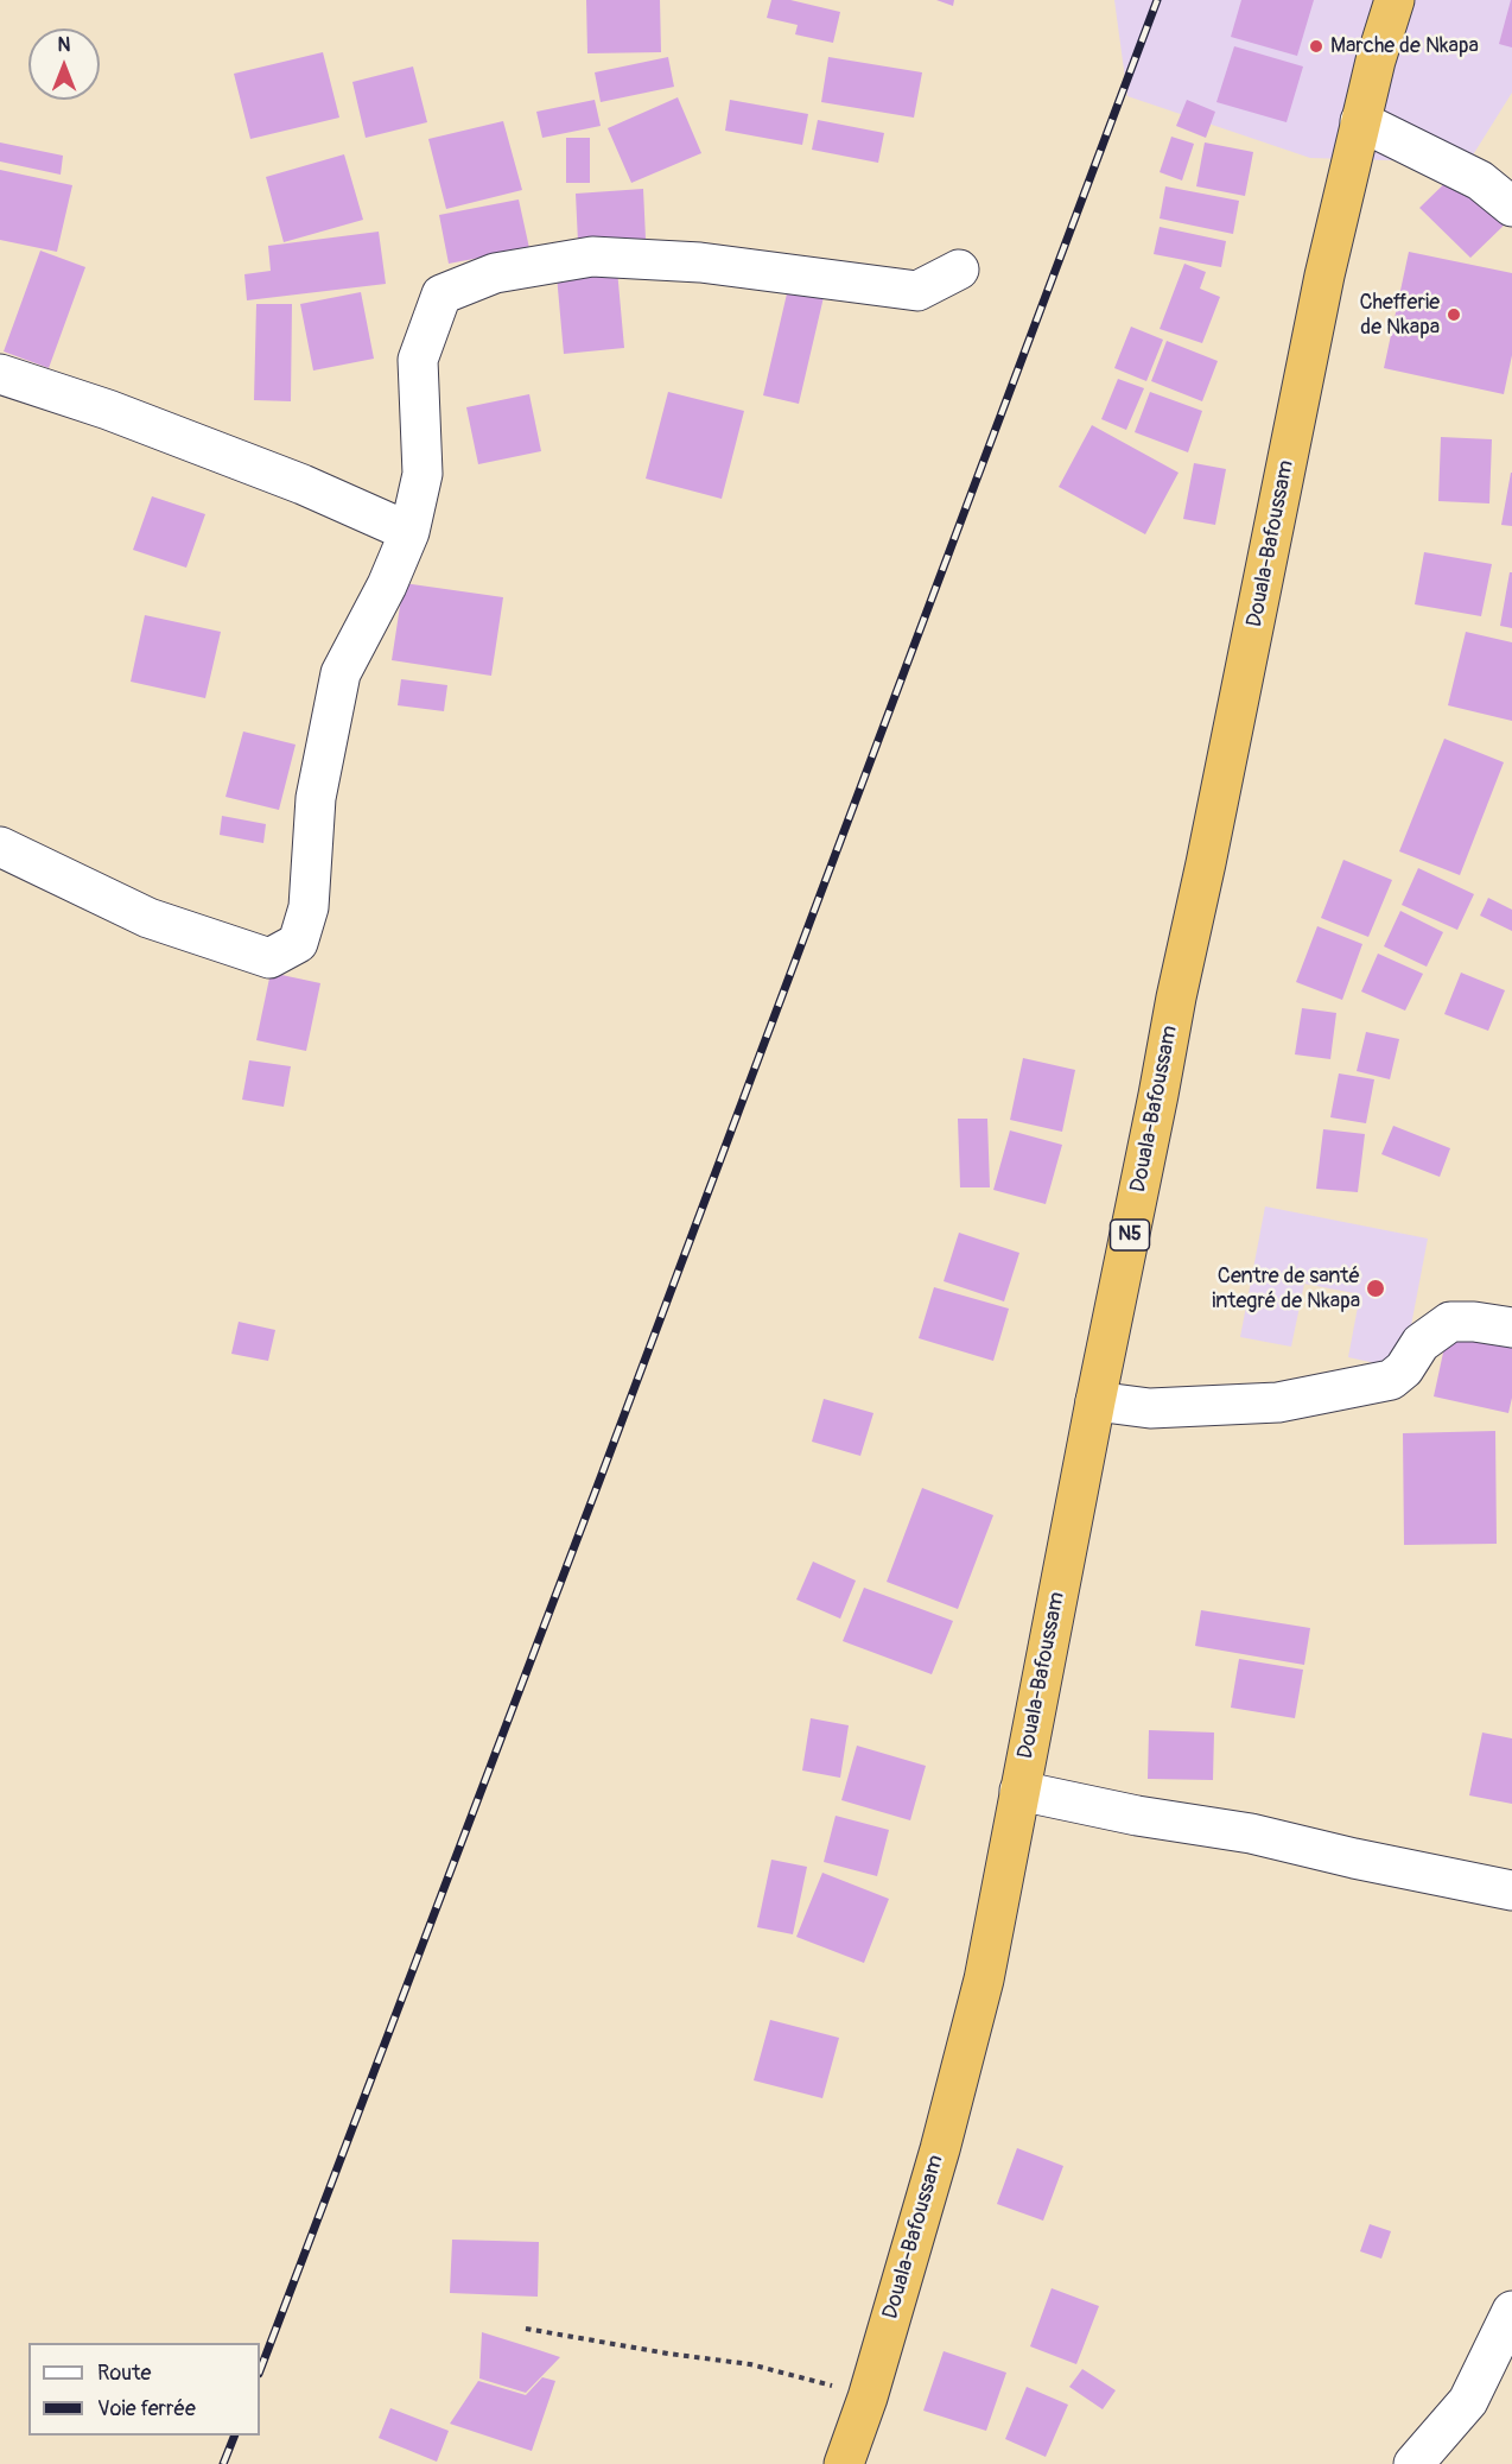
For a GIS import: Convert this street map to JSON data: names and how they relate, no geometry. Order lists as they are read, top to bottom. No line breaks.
{"streets":{"highway":["Douala-Bafoussam","N5"]},"places":["Marche de Nkapa","Chefferie de Nkapa","Centre de santé integré de Nkapa"],"legend":["Route","Voie ferrée"],"north":"top"}
